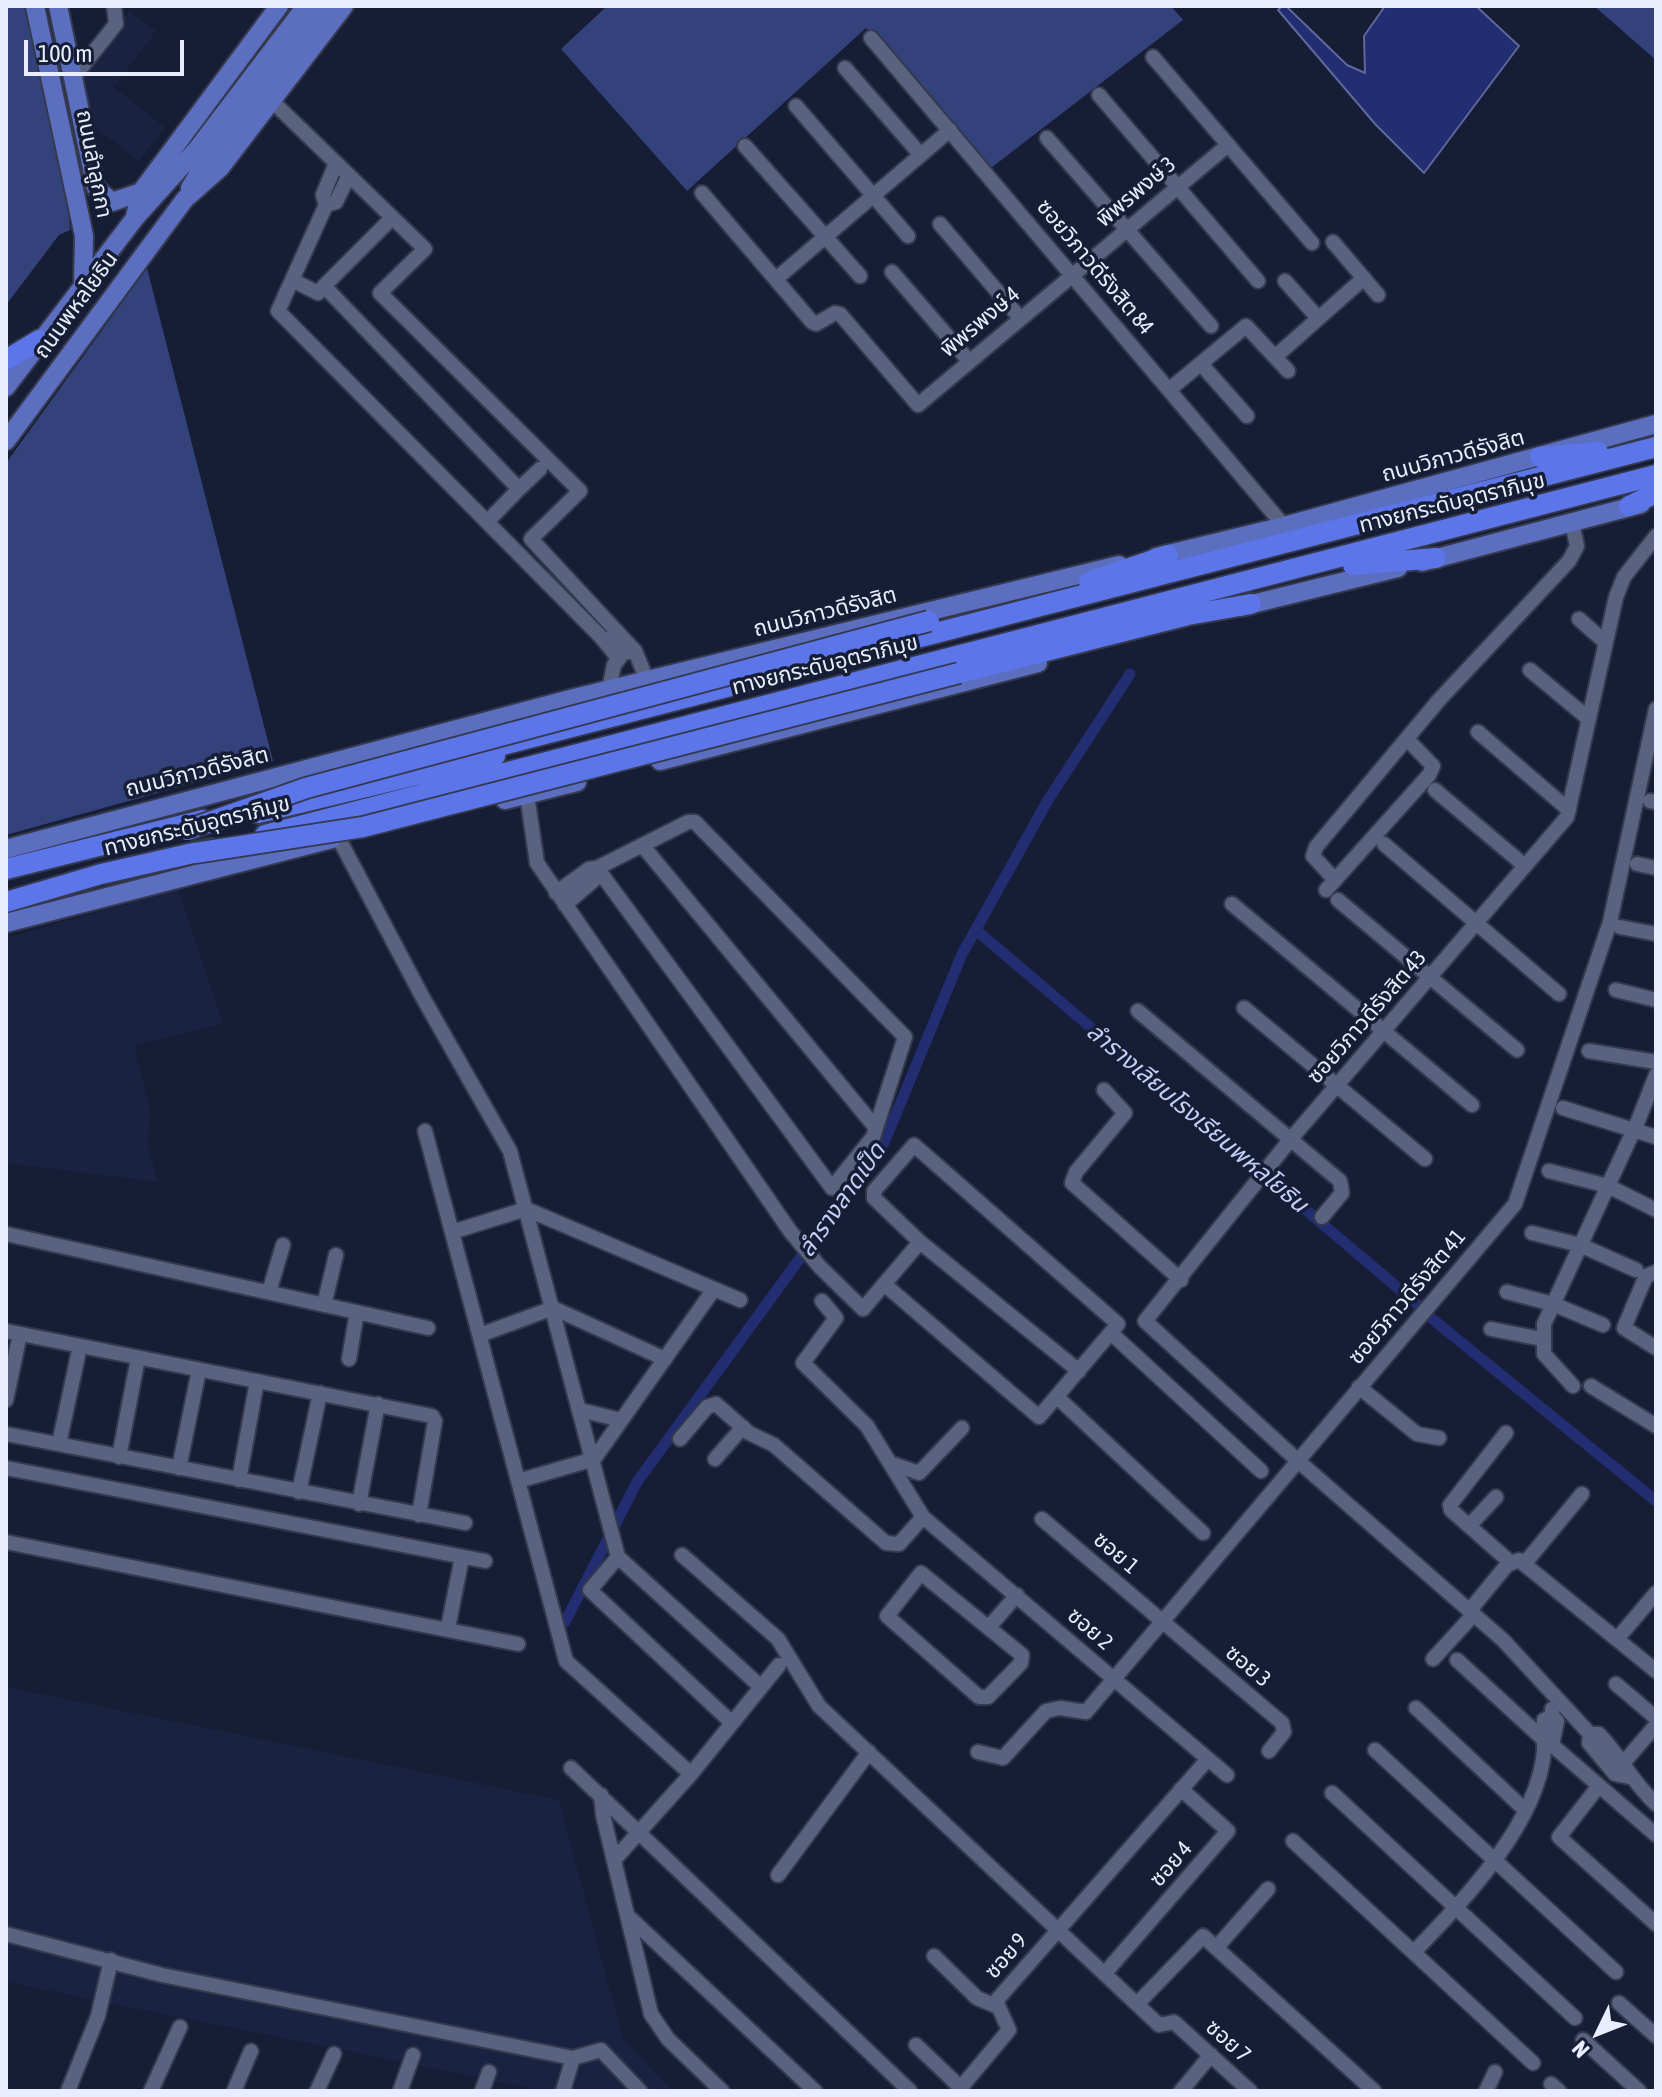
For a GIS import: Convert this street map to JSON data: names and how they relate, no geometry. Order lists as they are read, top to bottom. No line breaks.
{"streets":{"highway":["ถนนวิภาวดีรังสิต","ทางยกระดับอุตราภิมุข"],"main road":["ถนนลำลูกกา","ถนนพหลโยธิน"],"street":["พิพรพงษ์ 3","ซอยวิภาวดีรังสิต 84","พิพรพงษ์ 4","ซอยวิภาวดีรังสิต 43","ซอยวิภาวดีรังสิต 41","ซอย 1","ซอย 2","ซอย 3","ซอย 4","ซอย 9","ซอย 7"]},"crossings":[["ถนนลำลูกกา","ถนนพหลโยธิน"],["พิพรพงษ์ 3","ซอยวิภาวดีรังสิต 84"],["พิพรพงษ์ 3","พิพรพงษ์ 4"],["ซอยวิภาวดีรังสิต 84","พิพรพงษ์ 4"],["ซอยวิภาวดีรังสิต 84","ถนนวิภาวดีรังสิต"],["ถนนวิภาวดีรังสิต","ทางยกระดับอุตราภิมุข"],["ซอยวิภาวดีรังสิต 43","ซอยวิภาวดีรังสิต 41"],["ซอยวิภาวดีรังสิต 41","ซอย 1"],["ซอยวิภาวดีรังสิต 41","ซอย 2"],["ซอยวิภาวดีรังสิต 41","ซอย 3"],["ซอย 1","ซอย 3"],["ซอย 2","ซอย 9"],["ซอย 4","ซอย 9"]],"water":["ลำรางเลียบโรงเรียนพหลโยธิน","ลำรางลาดเป็ด"],"scale_bar":"100 m","north":"bottom left"}
